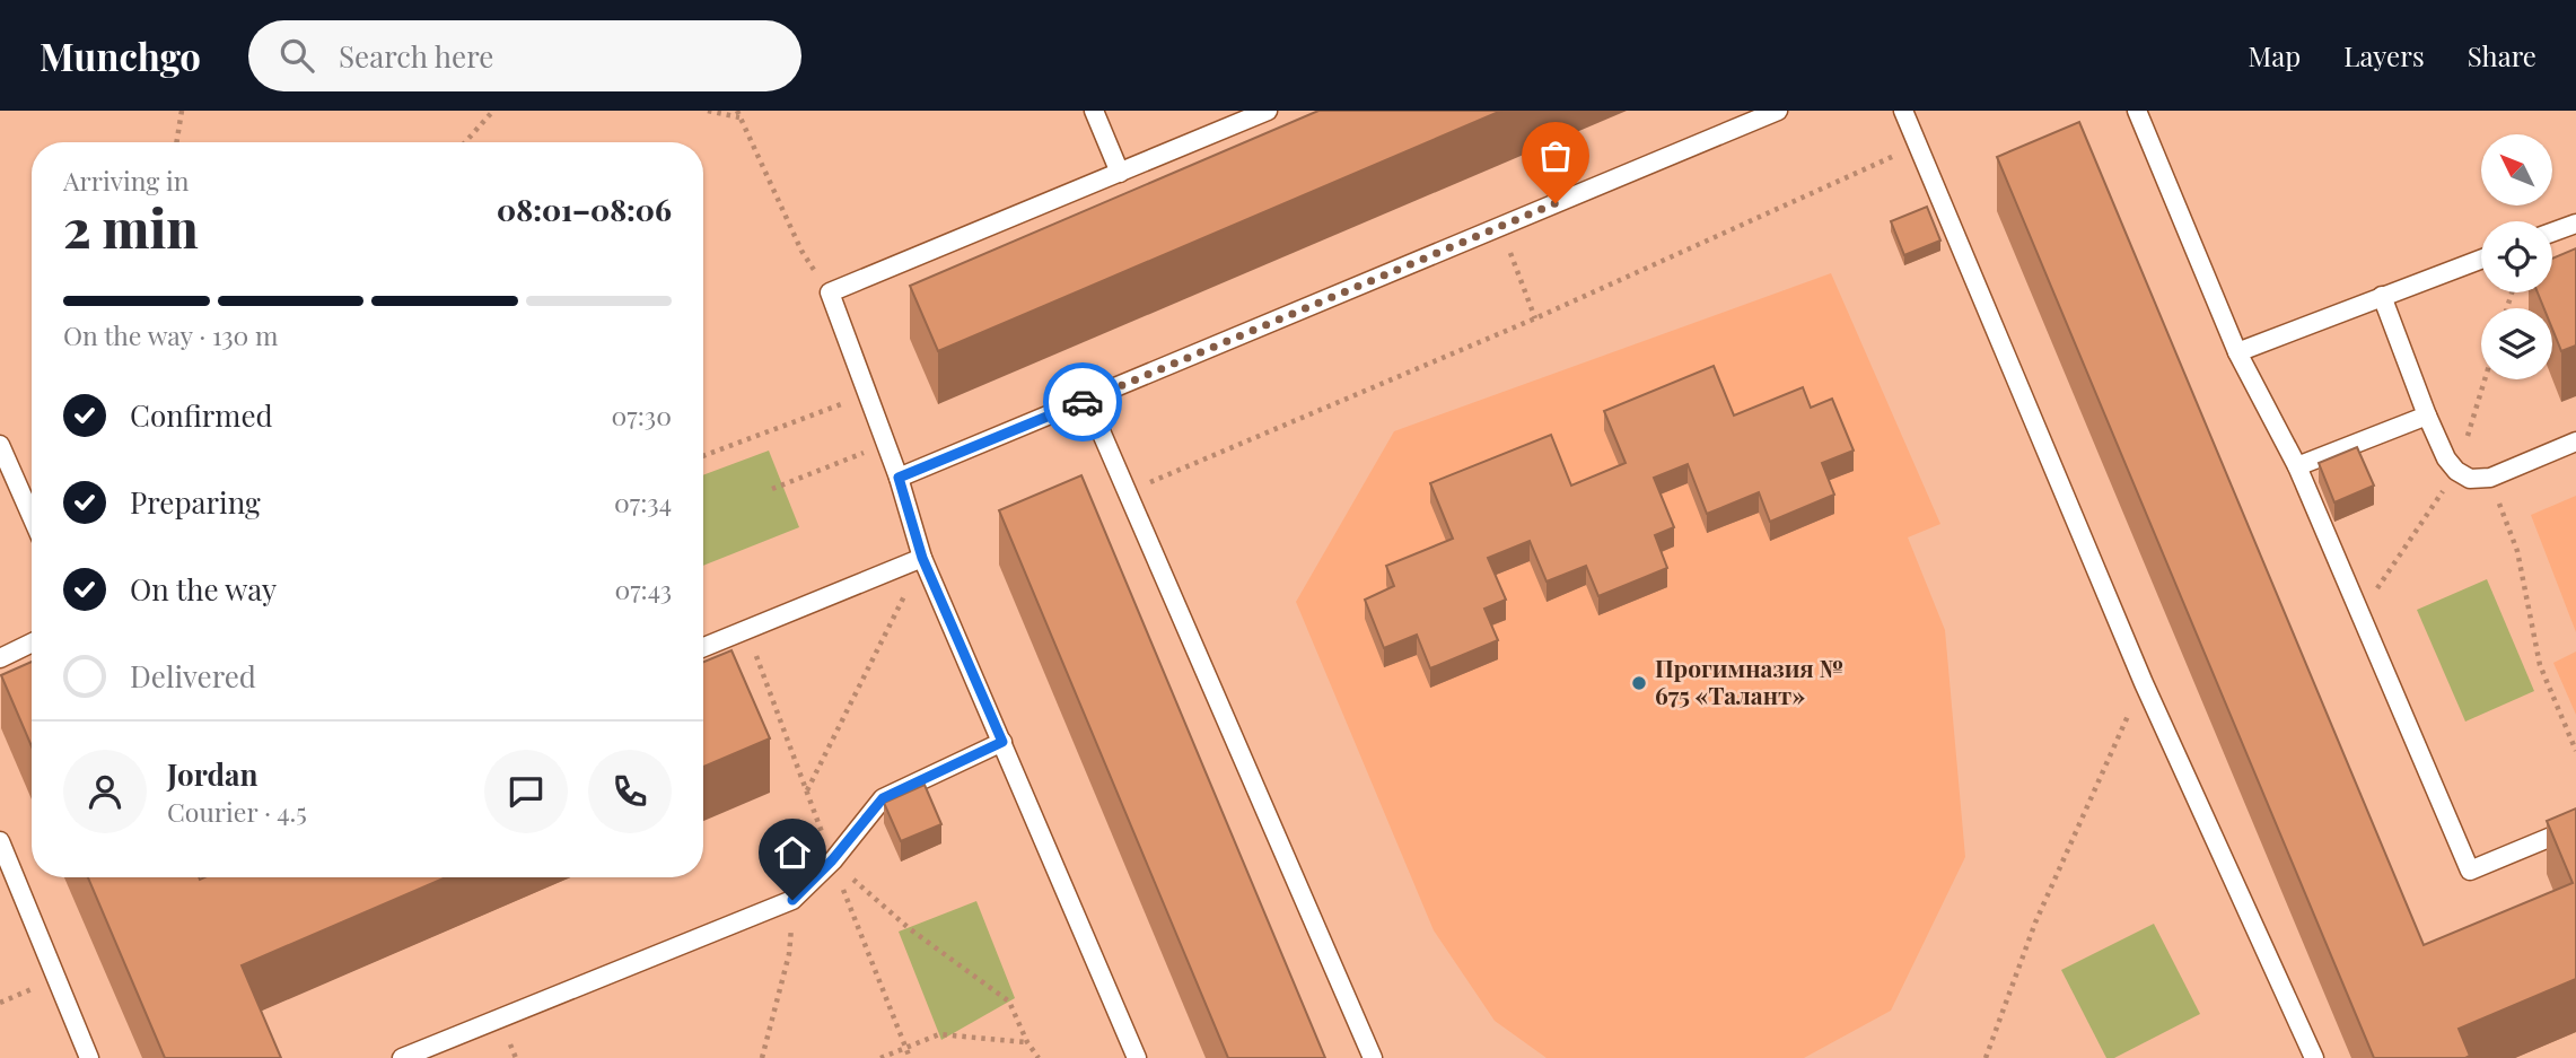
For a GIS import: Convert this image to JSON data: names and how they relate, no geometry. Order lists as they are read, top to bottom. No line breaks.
{"places":["Прогимназия № 675 «Талант»"],"north":"top left","page":{"header":"Munchgo","search":"Search here","nav":["Map","Layers","Share"],"heading":["2 min","Arriving in","08:01–08:06"],"panel":["Jordan","Courier · 4.5"],"bar":"On the way · 130 m","list":[["Confirmed","07:30"],["Preparing","07:34"],["On the way","07:43"],"Delivered"]}}
